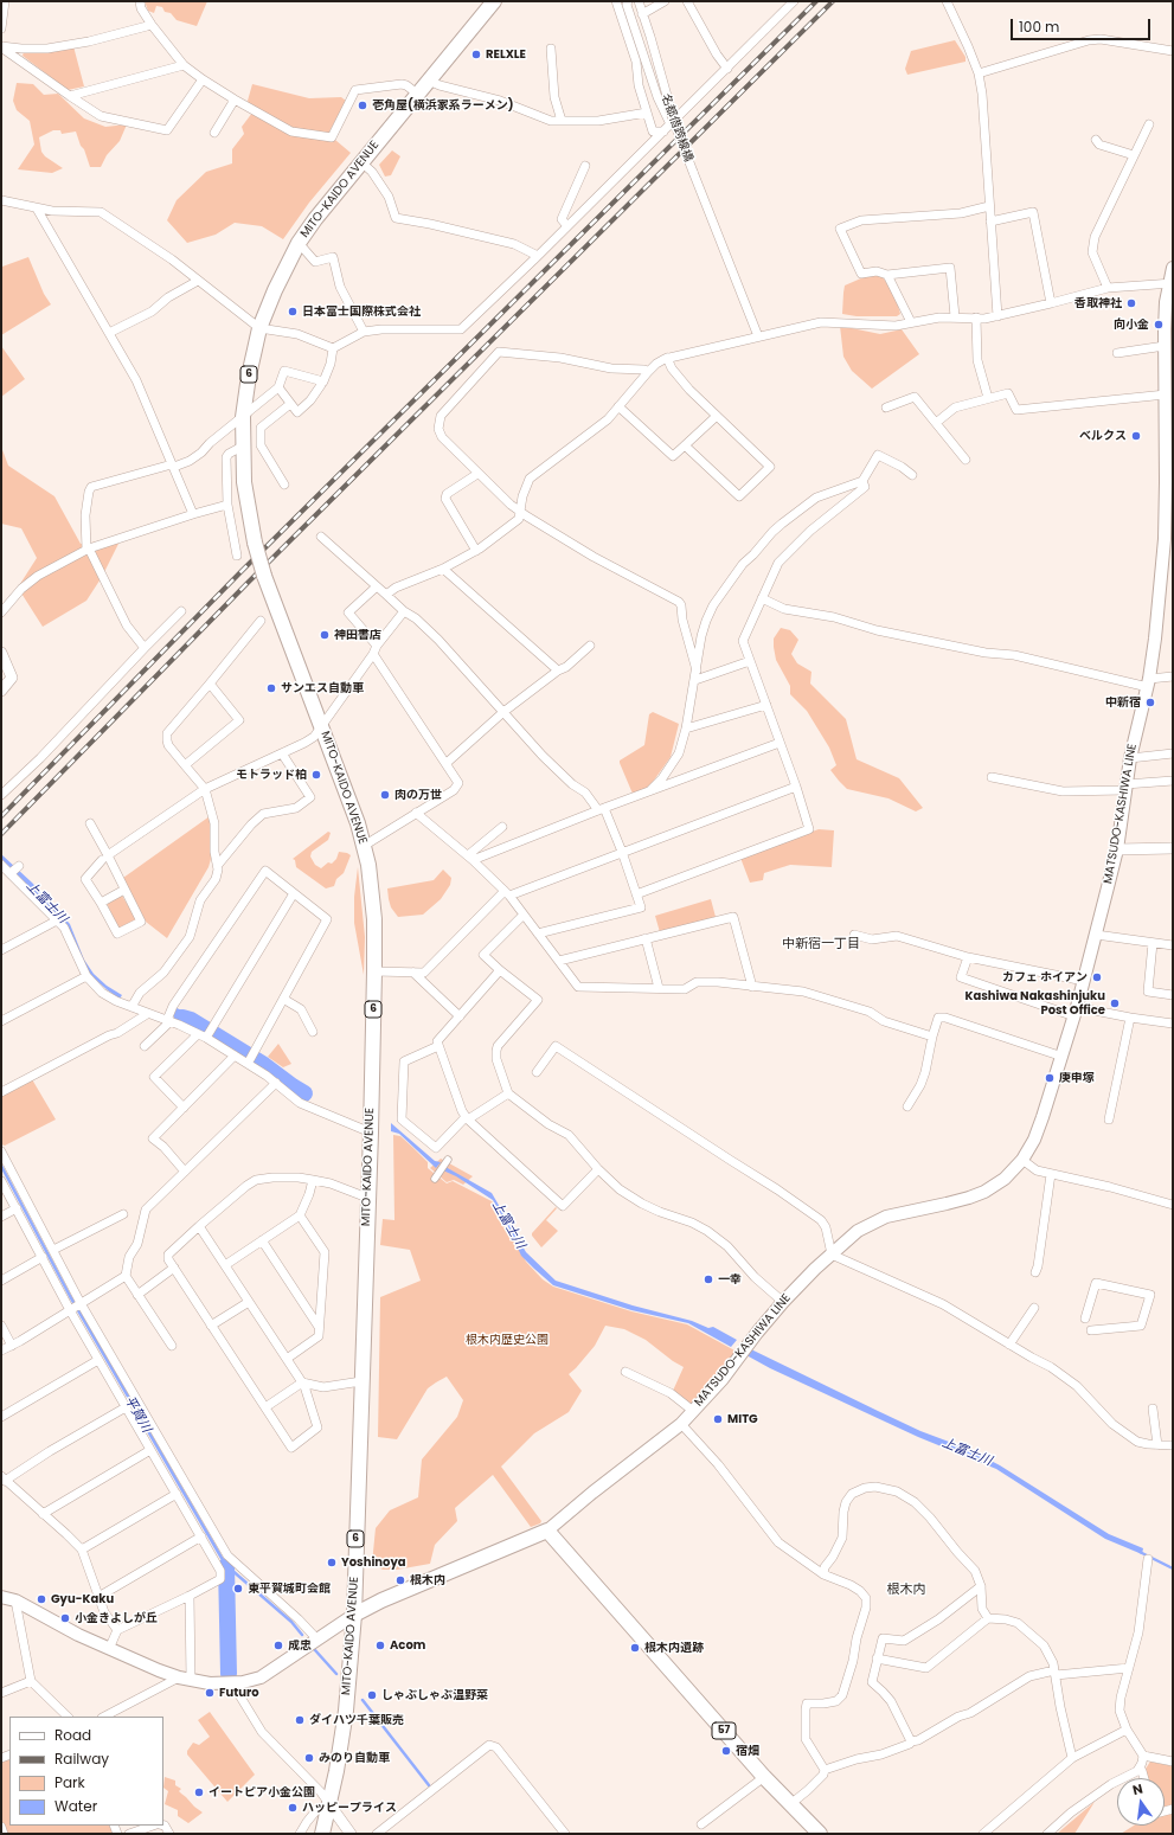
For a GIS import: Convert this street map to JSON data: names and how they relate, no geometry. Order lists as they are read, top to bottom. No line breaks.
{"streets":{"main road":["MITO-KAIDO AVENUE","6","MATSUDO-KASHIWA LINE","57"],"street":["名都借跨線橋"]},"crossings":[["MATSUDO-KASHIWA LINE","57"]],"districts":["中新宿一丁目","根木内"],"water":["上富士川","平賀川"],"parks":["根木内歴史公園"],"places":["RELXLE","壱角屋(横浜家系ラーメン)","香取神社","日本富士国際株式会社","向小金","ベルクス","神田書店","サンエス自動車","中新宿","モトラッド柏","肉の万世","カフェ ホイアン","Kashiwa Nakashinjuku Post Office","庚申塚","一幸","MITG","Yoshinoya","根木内","東平賀城町会館","Gyu-Kaku","小金きよしが丘","成忠","Acom","根木内遺跡","Futuro","しゃぶしゃぶ温野菜","ダイハツ千葉販売","宿畑","みのり自動車","イートピア小金公園","ハッピープライス"],"legend":["Road","Railway","Park","Water"],"scale_bar":"100 m","north":"top"}
